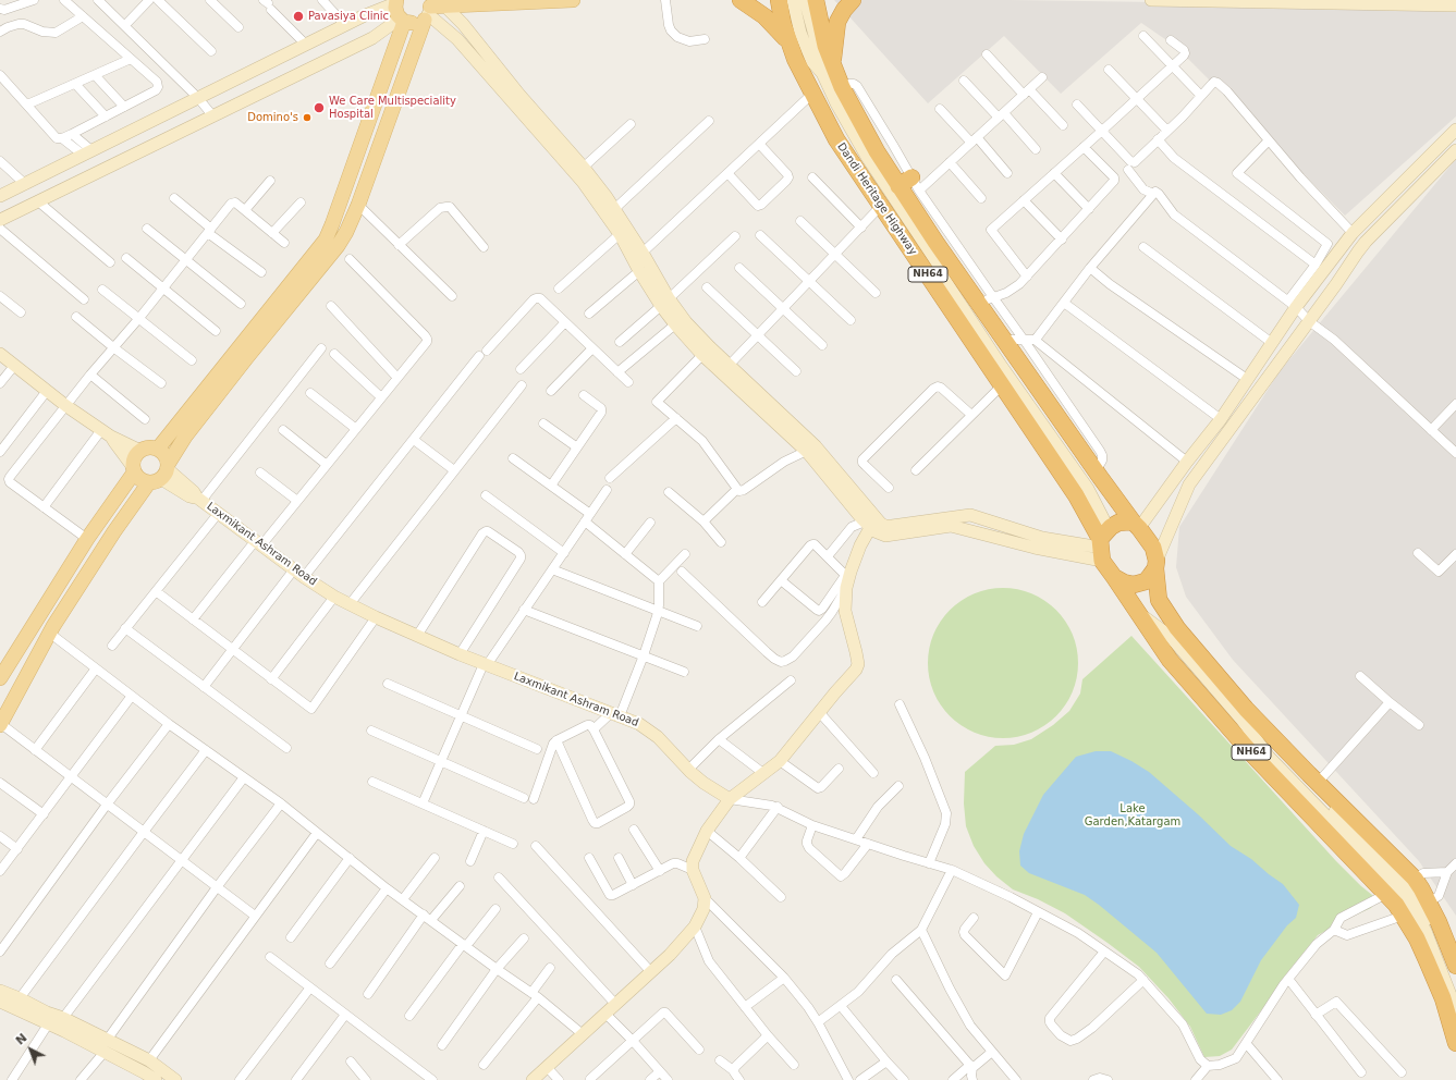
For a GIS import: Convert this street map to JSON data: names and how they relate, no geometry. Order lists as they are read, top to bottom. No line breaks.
{"streets":{"highway":["Dandi Heritage Highway","NH64"],"street":["Laxmikant Ashram Road"]},"crossings":[["Dandi Heritage Highway","NH64"]],"parks":["Lake Garden,Katargam"],"places":["Pavasiya Clinic","We Care Multispeciality Hospital","Domino's"],"north":"top left"}
